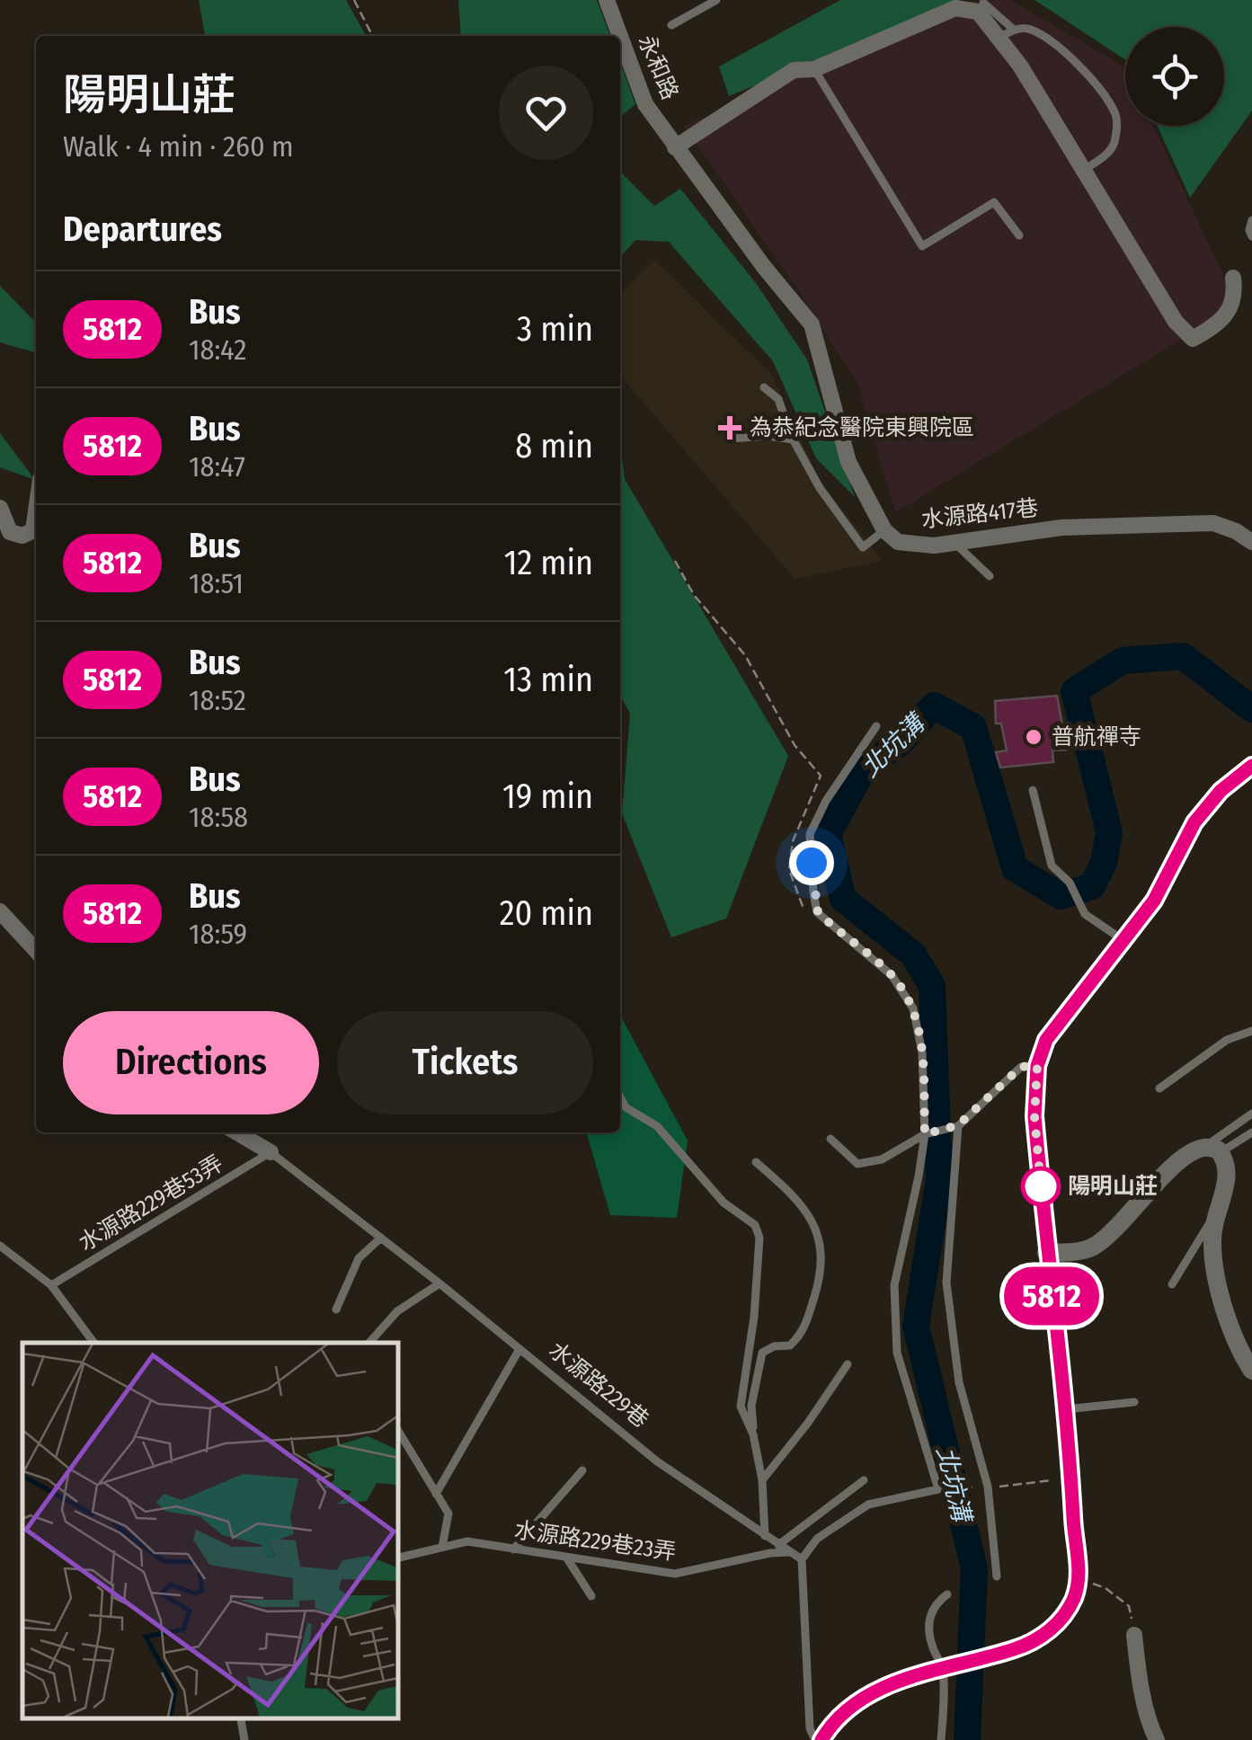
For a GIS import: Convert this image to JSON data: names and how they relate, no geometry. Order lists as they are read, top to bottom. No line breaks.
{"streets":{"street":["永和路","水源路417巷","水源路229巷"],"lane":["水源路229巷53弄","水源路229巷23弄"]},"crossings":[["水源路229巷53弄","水源路229巷"],["水源路229巷","水源路229巷23弄"]],"water":["北坑溝"],"places":{"health":["為恭紀念醫院東興院區"],"other":["普航禪寺","陽明山莊"]},"lines":["bus line 5812"],"page":{"on_map":"5812","heading":[["陽明山莊","Walk · 4 min · 260 m"],"Departures"],"list":[{"mark":"5812","name":"Bus","note":"18:42","value":"3 min"},{"mark":"5812","name":"Bus","note":"18:47","value":"8 min"},{"mark":"5812","name":"Bus","note":"18:51","value":"12 min"},{"mark":"5812","name":"Bus","note":"18:52","value":"13 min"},{"mark":"5812","name":"Bus","note":"18:58","value":"19 min"},{"mark":"5812","name":"Bus","note":"18:59","value":"20 min"}],"buttons":["Directions","Tickets"]}}
